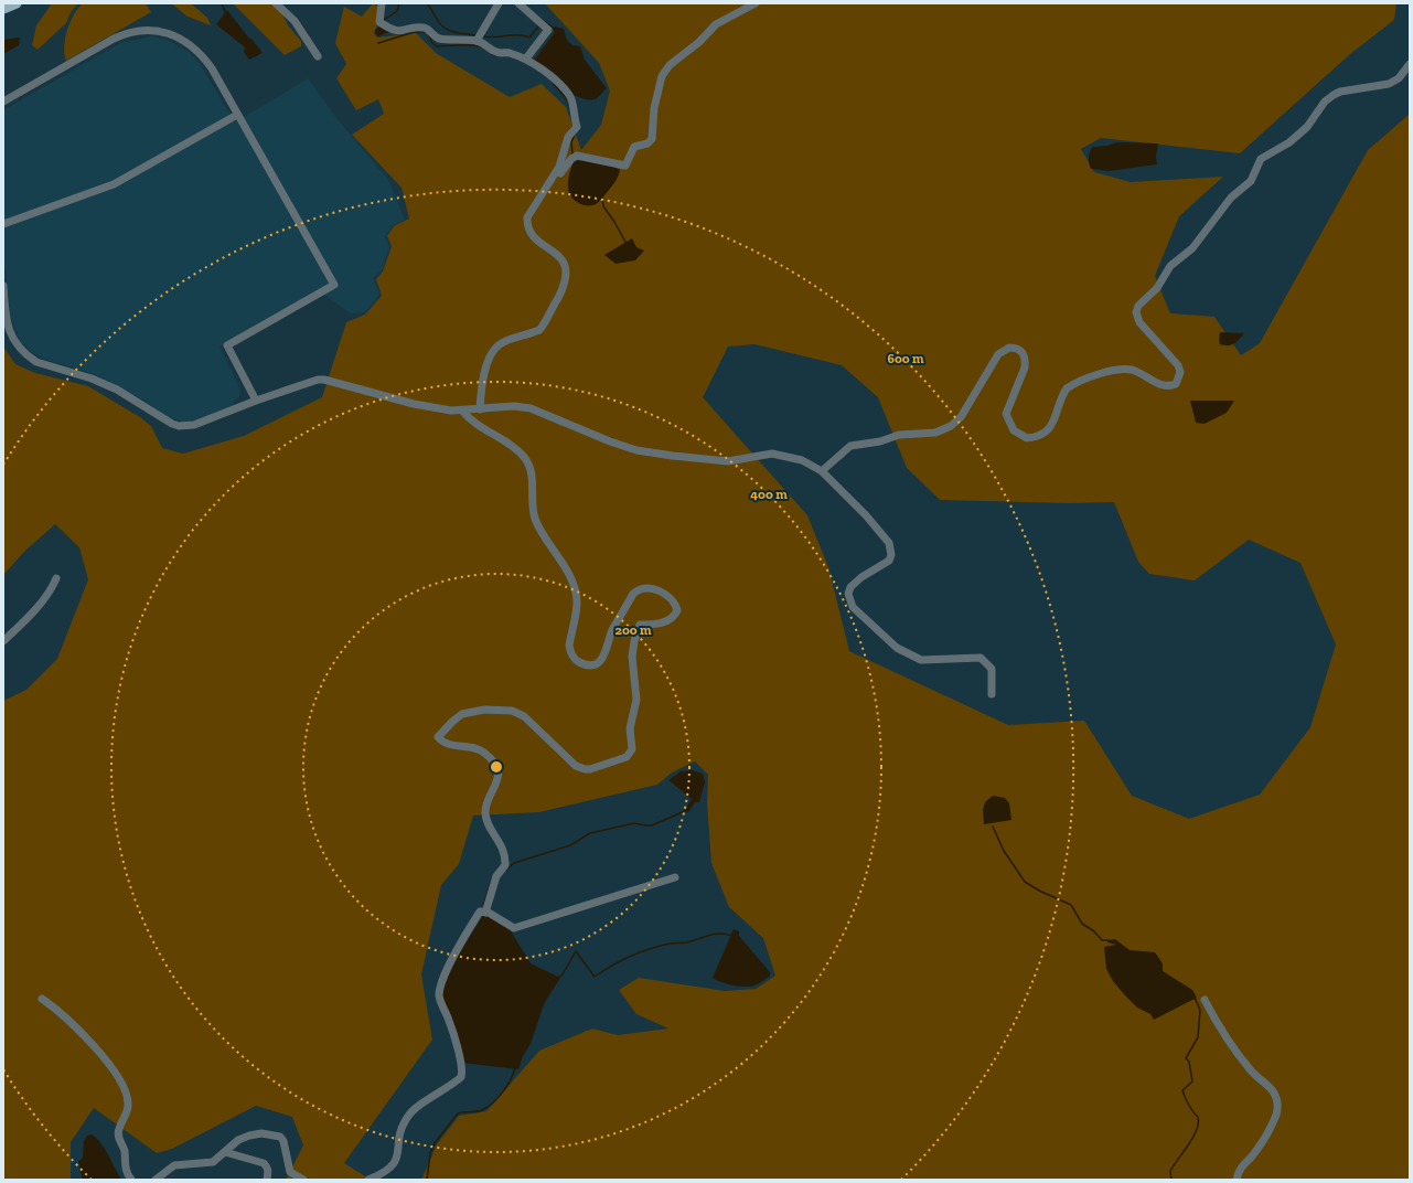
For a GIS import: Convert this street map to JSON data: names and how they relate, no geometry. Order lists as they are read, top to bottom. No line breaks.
{"rings":["600 m","400 m","200 m"]}
